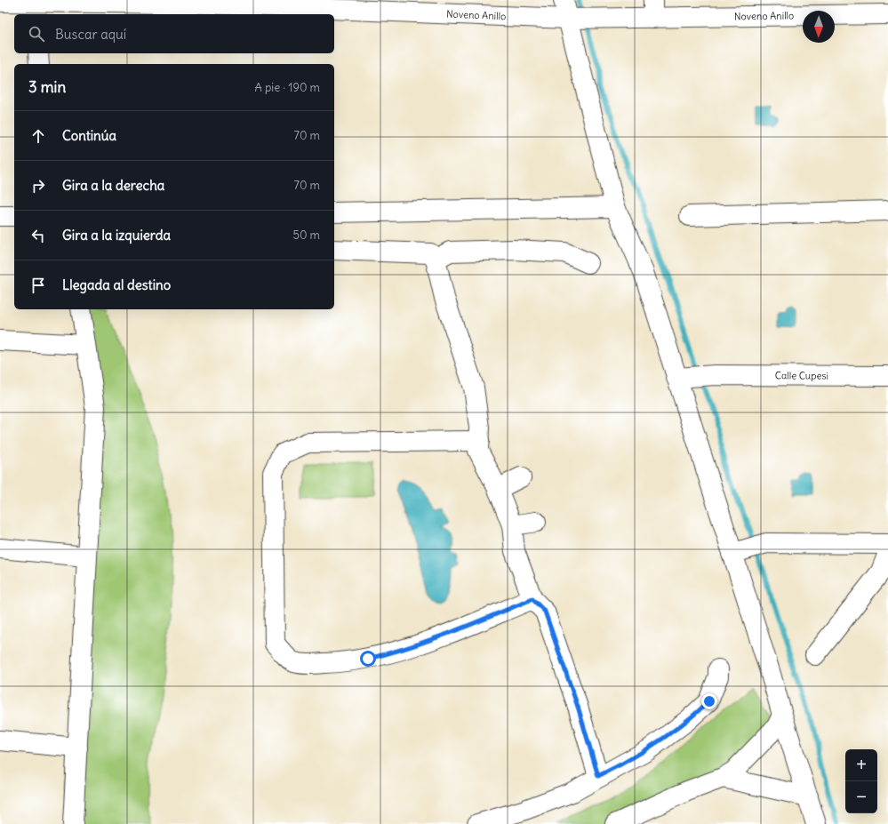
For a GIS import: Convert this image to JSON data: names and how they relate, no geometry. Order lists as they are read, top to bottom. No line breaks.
{"streets":{"street":["Noveno Anillo","Calle Cupesi"]},"north":"bottom","page":{"search":"Buscar aquí","heading":["3 min","A pie · 190 m"],"list":[["Continúa","70 m"],["Gira a la derecha","70 m"],["Gira a la izquierda","50 m"],"Llegada al destino"],"map_buttons":["+","−"]}}
